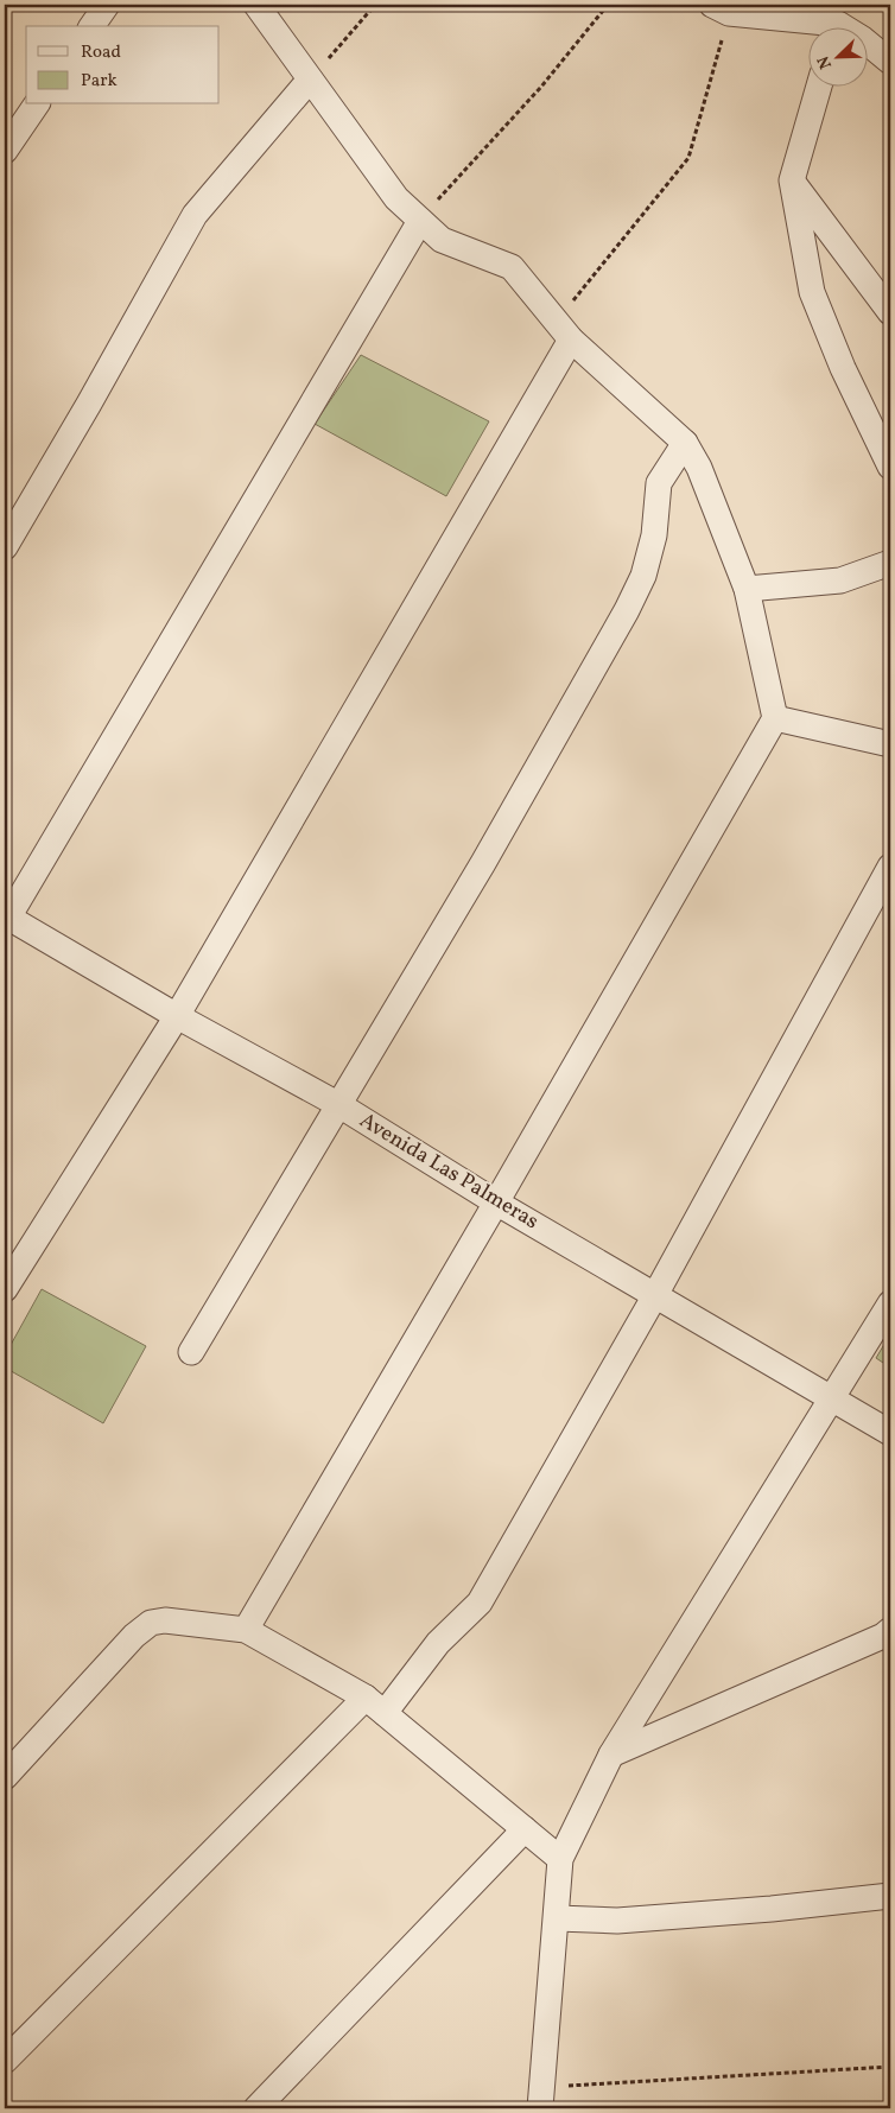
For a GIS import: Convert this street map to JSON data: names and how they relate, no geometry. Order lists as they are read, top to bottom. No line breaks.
{"streets":{"street":["Avenida Las Palmeras"]},"legend":["Road","Park"],"north":"bottom left"}
